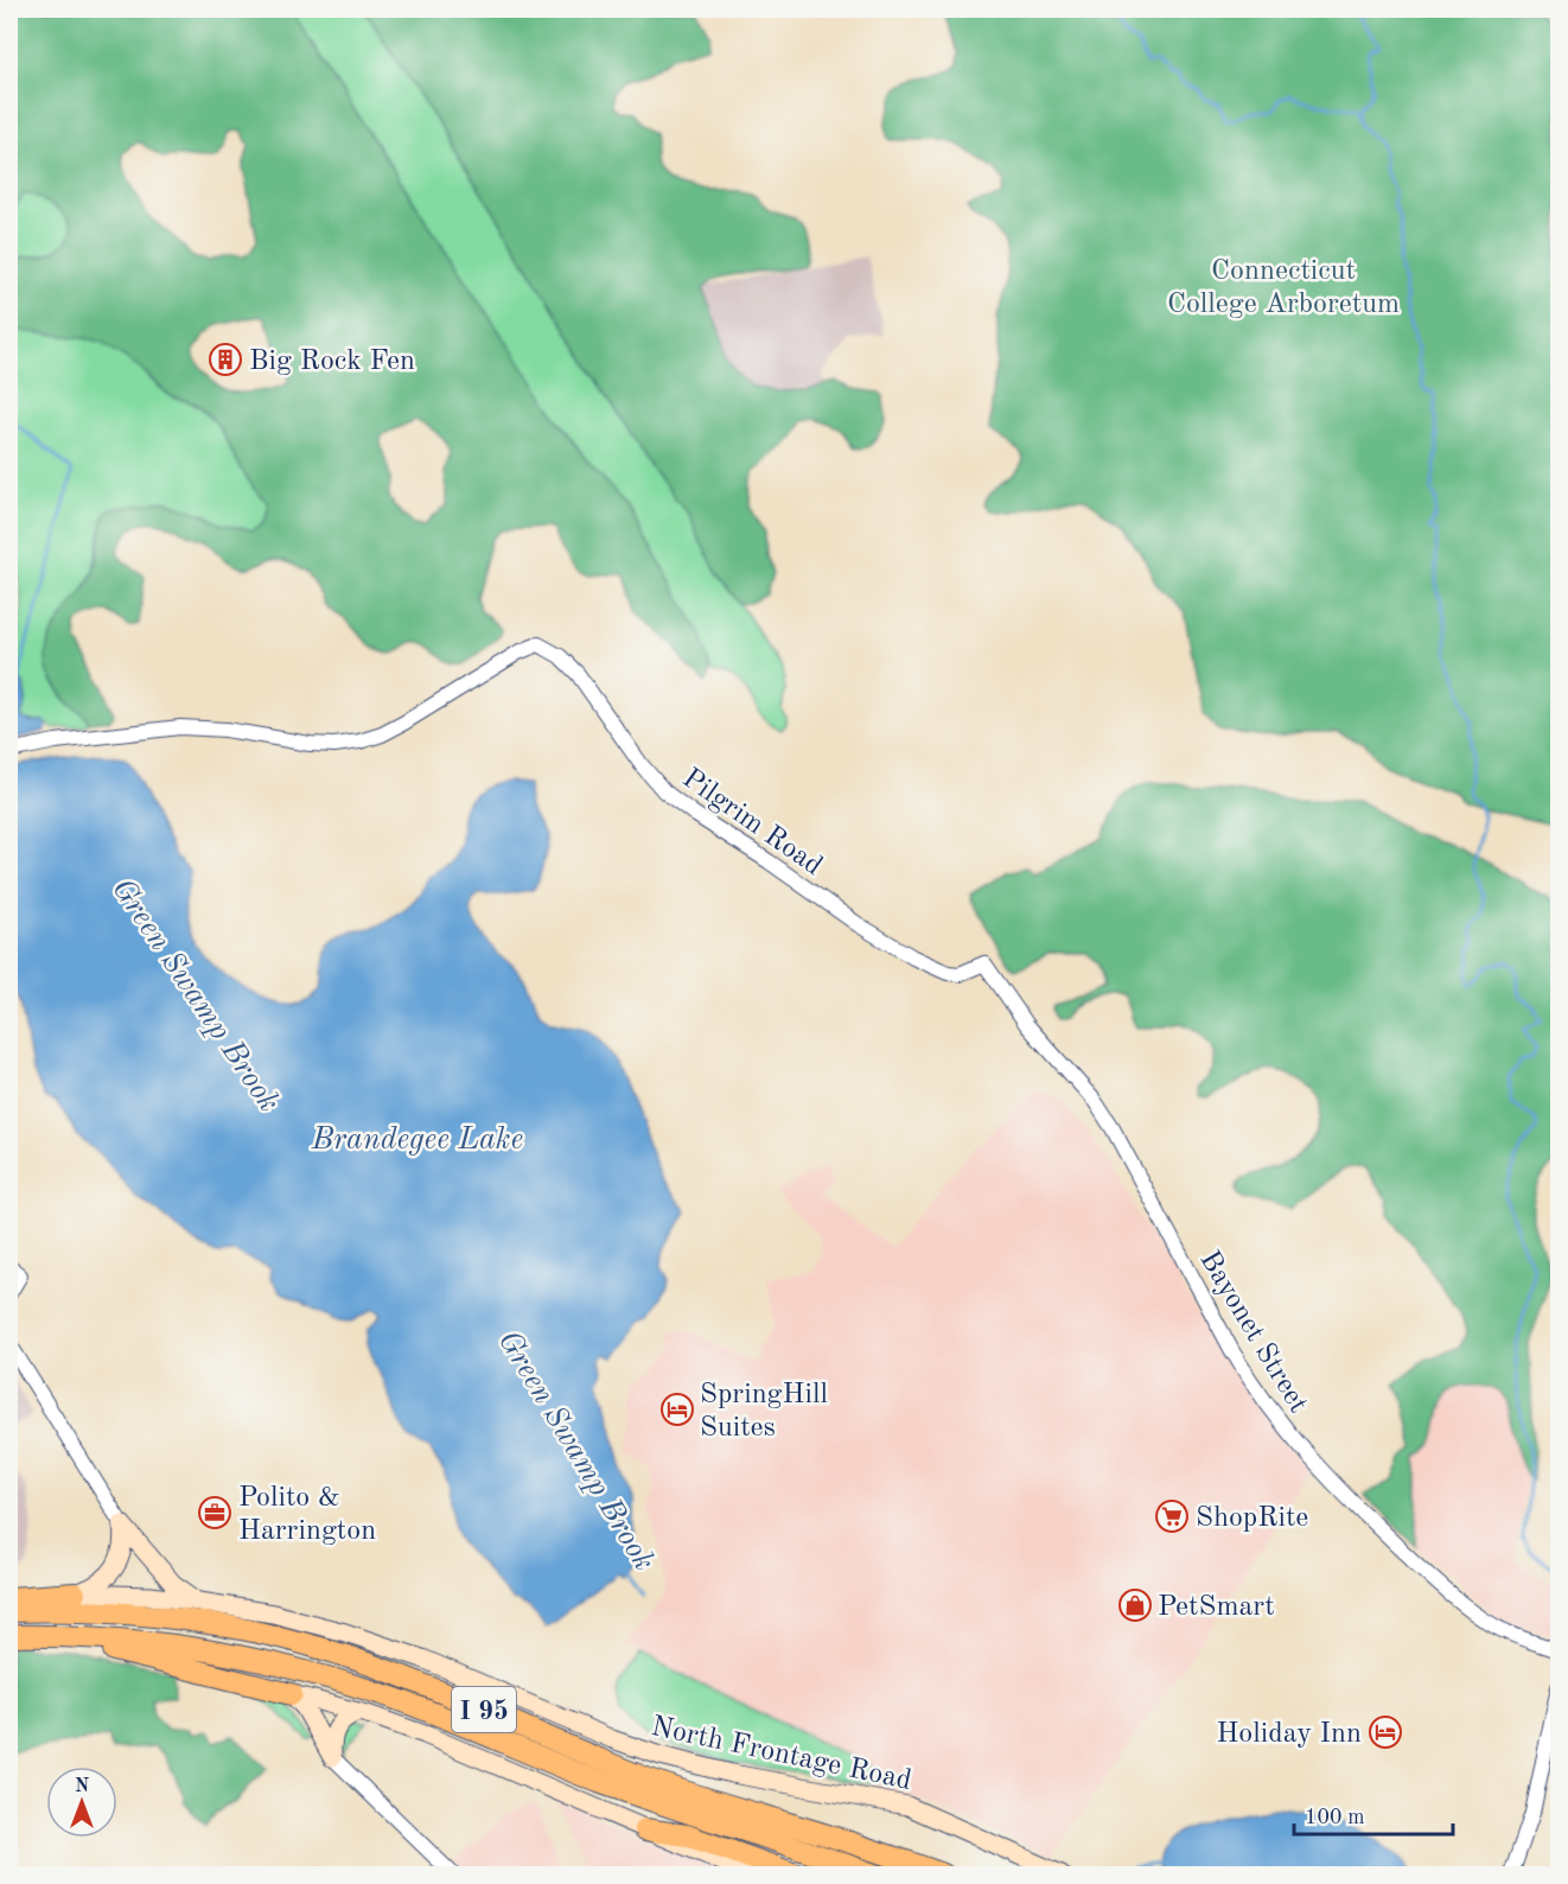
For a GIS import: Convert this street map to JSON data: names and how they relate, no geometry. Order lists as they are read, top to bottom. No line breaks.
{"streets":{"highway":["I 95"],"main road":["North Frontage Road"],"street":["Pilgrim Road","Bayonet Street"]},"crossings":[["Pilgrim Road","Bayonet Street"]],"water":["Green Swamp Brook","Brandegee Lake"],"parks":["Connecticut College Arboretum"],"places":{"building":["Big Rock Fen"],"hotel":["SpringHill Suites","Holiday Inn"],"office":["Polito & Harrington"],"supermarket":["ShopRite"],"shop":["PetSmart"]},"scale_bar":"100 m","north":"top"}
